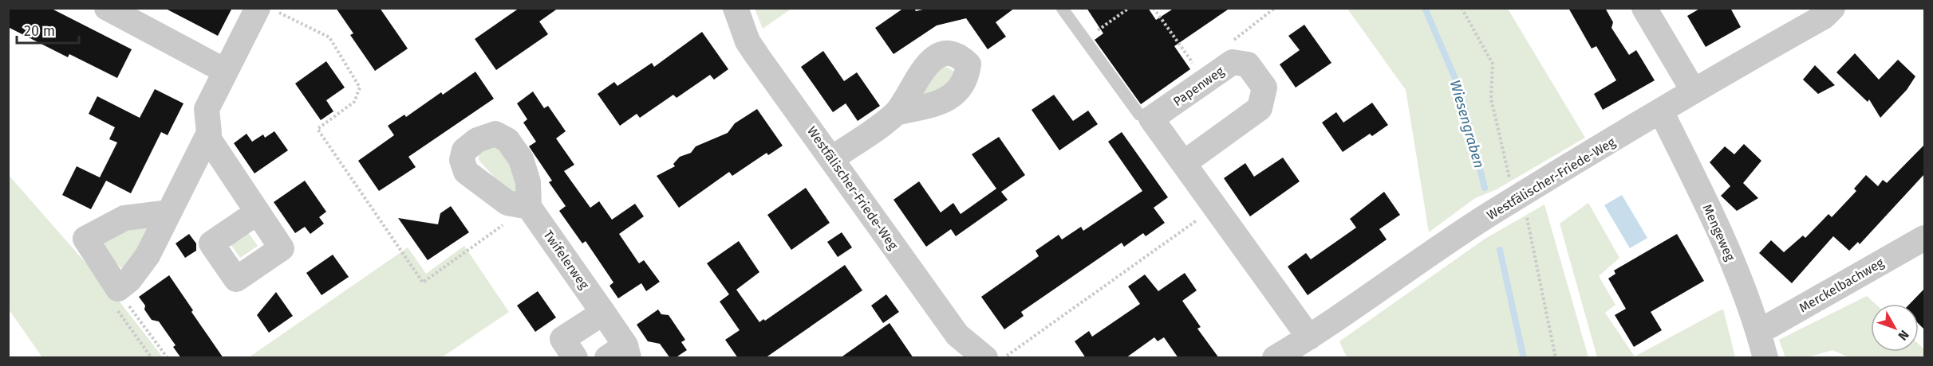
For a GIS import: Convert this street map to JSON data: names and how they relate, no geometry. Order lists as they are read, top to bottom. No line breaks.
{"streets":{"street":["Papenweg","Westfälischer-Friede-Weg","Mengeweg","Twifelerweg","Merckelbachweg"]},"crossings":[["Westfälischer-Friede-Weg","Mengeweg"],["Mengeweg","Merckelbachweg"]],"water":["Wiesengraben"],"scale_bar":"20 m","north":"bottom right"}
